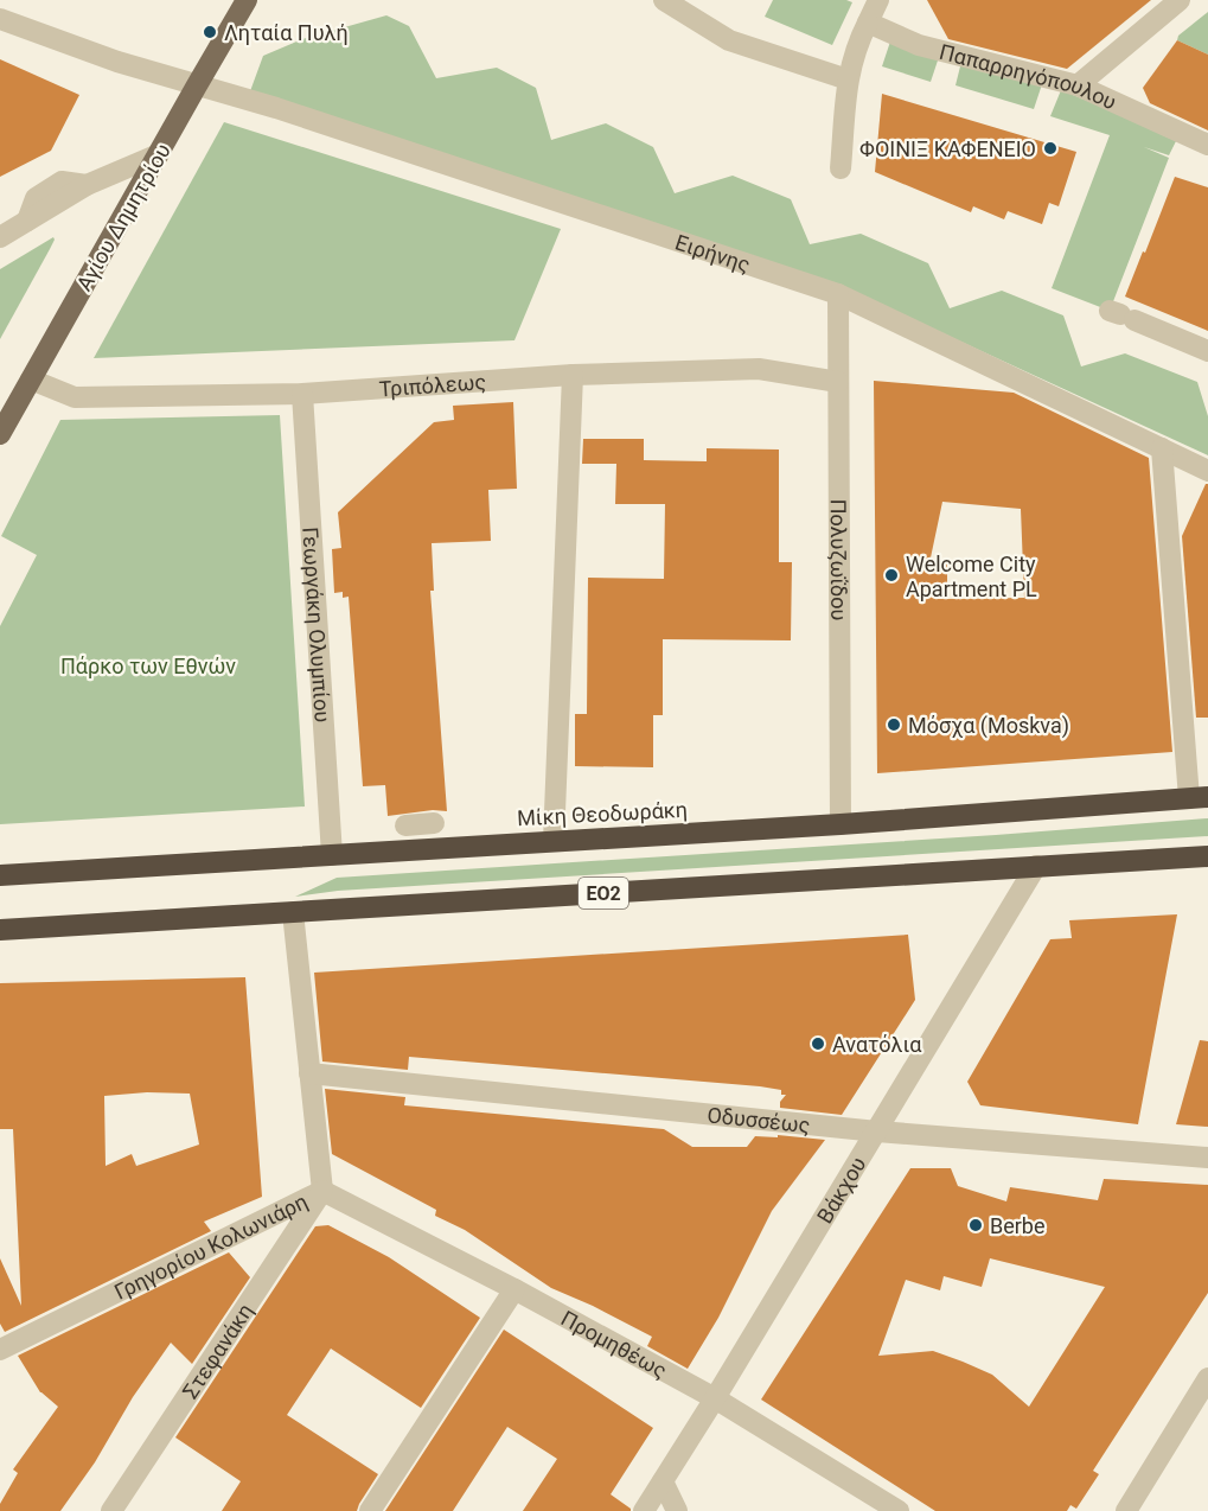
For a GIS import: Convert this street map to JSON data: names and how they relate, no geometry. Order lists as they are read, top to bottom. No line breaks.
{"streets":{"highway":["Μίκη Θεοδωράκη","ΕΟ2"],"main road":["Αγίου Δημητρίου"],"street":["Παπαρρηγόπουλου","Ειρήνης","Τριπόλεως","Πολυζωΐδου","Γεωργάκη Ολυμπίου","Οδυσσέως","Βάκχου","Γρηγορίου Κολωνιάρη","Προμηθέως","Στεφανάκη"]},"crossings":[["Αγίου Δημητρίου","Ειρήνης"],["Αγίου Δημητρίου","Τριπόλεως"],["Ειρήνης","Πολυζωΐδου"],["Τριπόλεως","Πολυζωΐδου"],["Τριπόλεως","Γεωργάκη Ολυμπίου"],["Πολυζωΐδου","Μίκη Θεοδωράκη"],["Γεωργάκη Ολυμπίου","Μίκη Θεοδωράκη"],["ΕΟ2","Βάκχου"],["ΕΟ2","Γρηγορίου Κολωνιάρη"],["Οδυσσέως","Βάκχου"],["Οδυσσέως","Γρηγορίου Κολωνιάρη"],["Βάκχου","Προμηθέως"],["Γρηγορίου Κολωνιάρη","Προμηθέως"],["Γρηγορίου Κολωνιάρη","Στεφανάκη"],["Προμηθέως","Στεφανάκη"]],"parks":["Πάρκο των Εθνών"],"places":["Ληταία Πυλή","ΦΟΙΝΙΞ ΚΑΦΕΝΕΙΟ","Welcome City Apartment PL","Μόσχα (Moskva)","Ανατόλια","Berbe"]}
